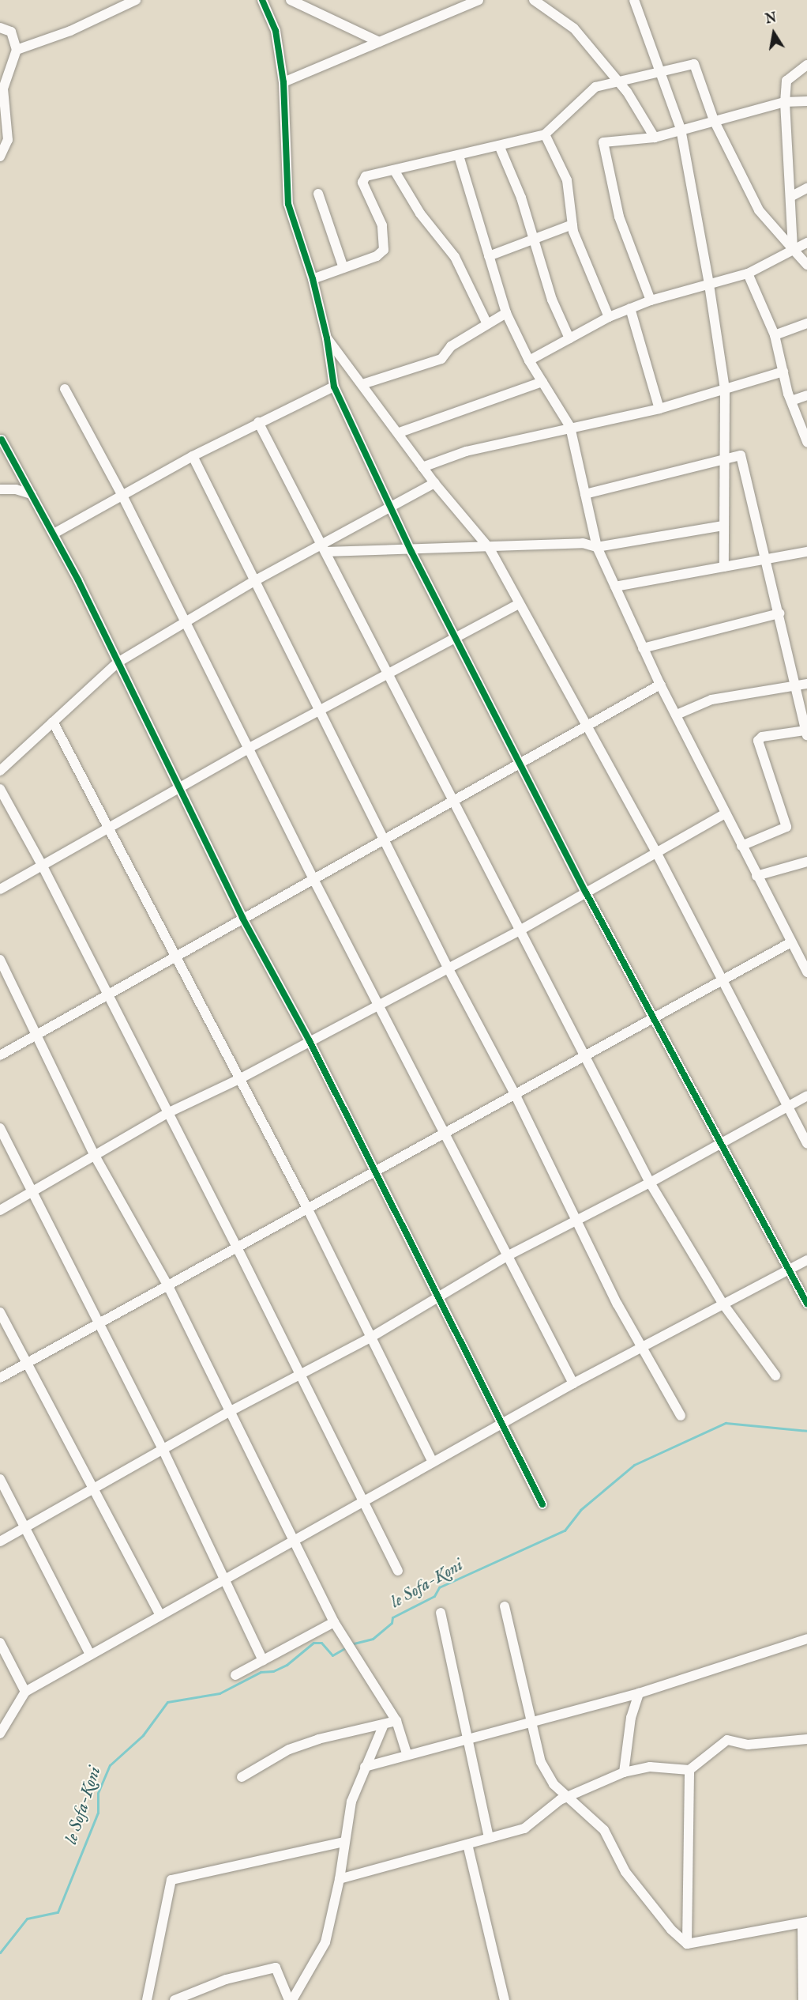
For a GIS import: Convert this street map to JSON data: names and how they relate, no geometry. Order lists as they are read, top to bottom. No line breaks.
{"water":["le Sofa-Koni"],"north":"top"}
